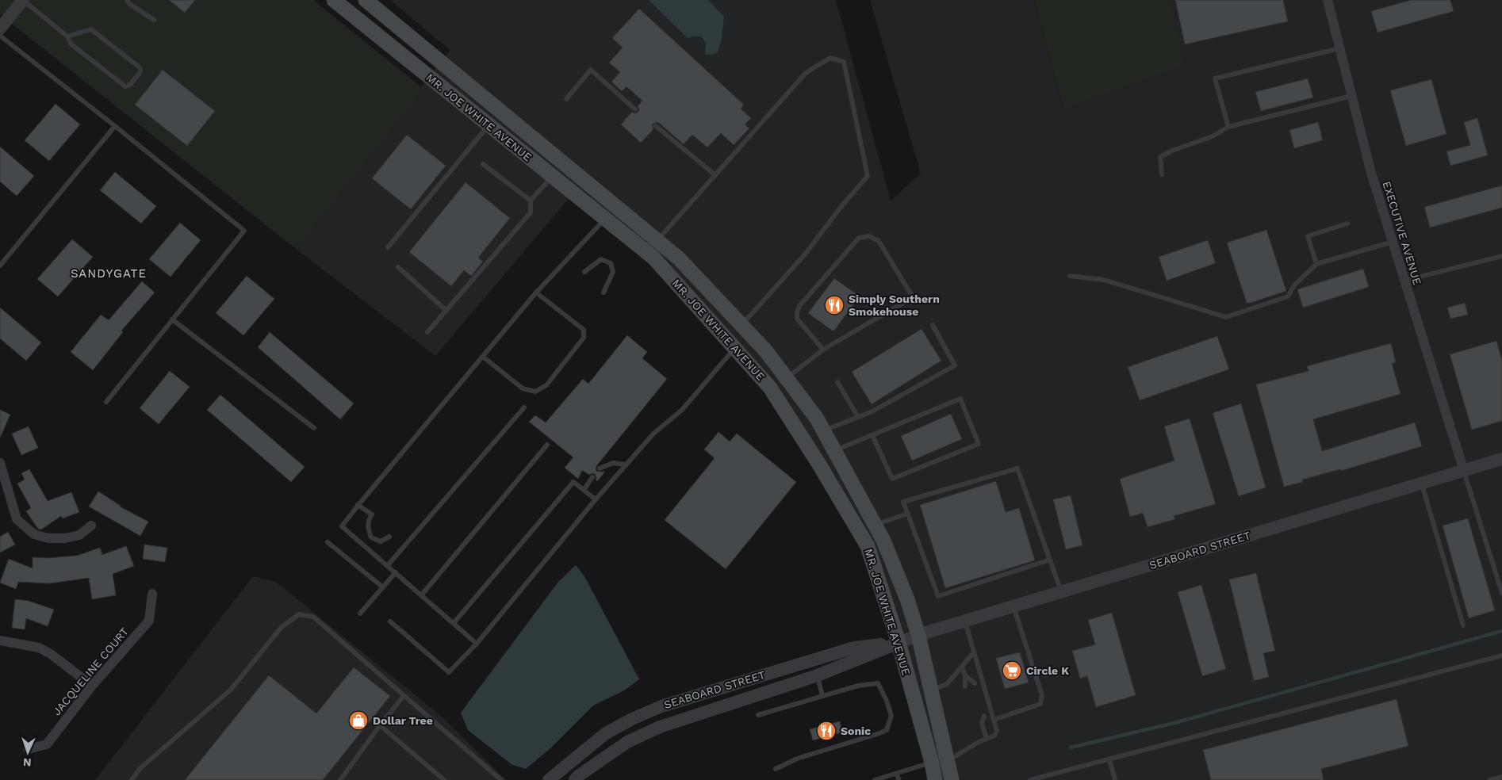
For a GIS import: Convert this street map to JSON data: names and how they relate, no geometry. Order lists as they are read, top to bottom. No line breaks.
{"streets":{"main road":["MR. JOE WHITE AVENUE"],"street":["EXECUTIVE AVENUE","SEABOARD STREET","JACQUELINE COURT"]},"crossings":[["MR. JOE WHITE AVENUE","SEABOARD STREET"],["EXECUTIVE AVENUE","SEABOARD STREET"]],"districts":["SANDYGATE"],"places":{"restaurant":["Simply Southern Smokehouse","Sonic"],"supermarket":["Circle K"],"shop":["Dollar Tree"]},"north":"bottom"}
